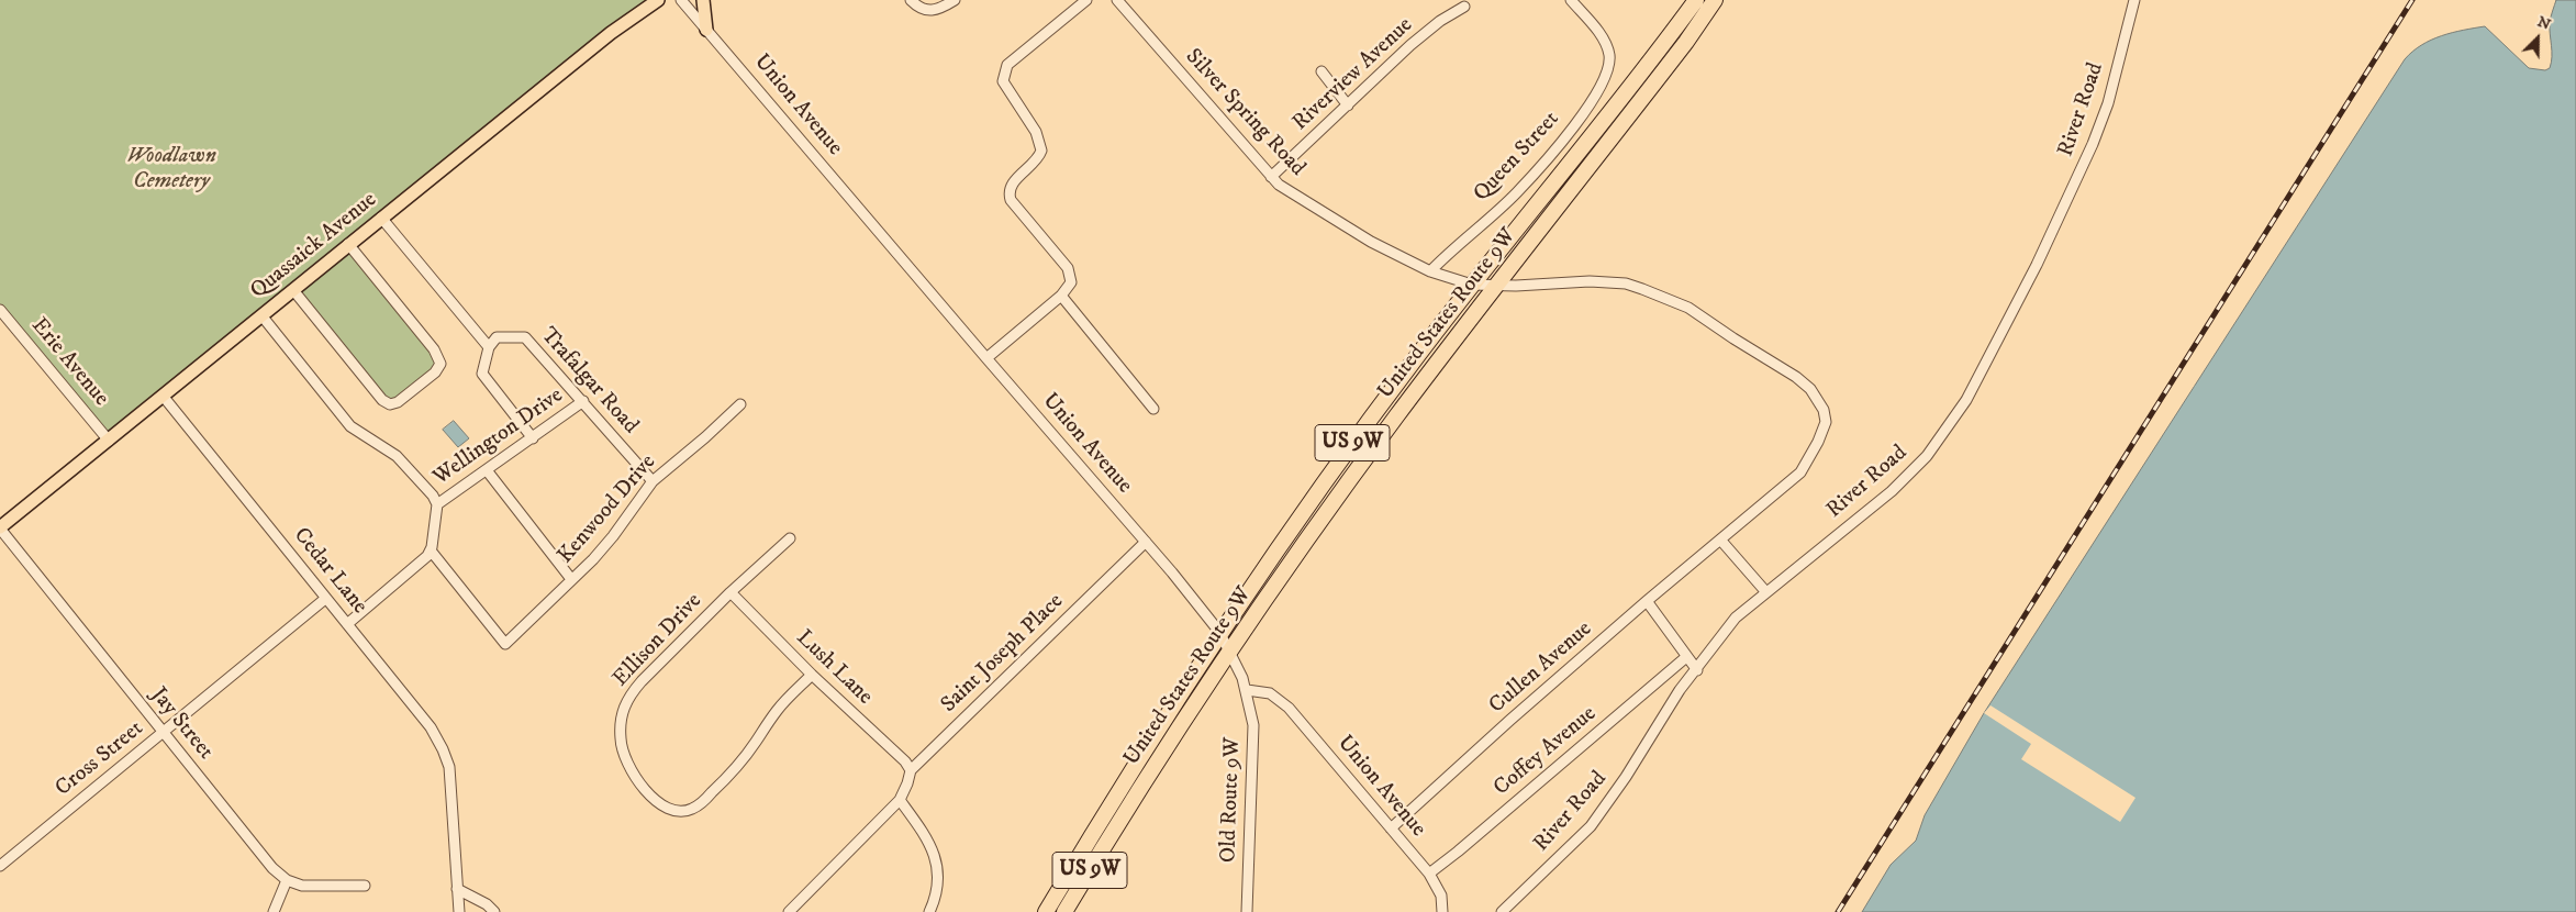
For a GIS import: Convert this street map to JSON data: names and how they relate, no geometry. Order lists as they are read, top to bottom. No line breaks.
{"streets":{"highway":["United States Route 9W","US 9W"],"main road":["Quassaick Avenue"],"street":["Riverview Avenue","Union Avenue","River Road","Silver Spring Road","Queen Street","Erie Avenue","Trafalgar Road","Wellington Drive","Kenwood Drive","Cedar Lane","Ellison Drive","Saint Joseph Place","Lush Lane","Cullen Avenue","Jay Street","Coffey Avenue","Cross Street","Old Route 9W"]},"crossings":[["Riverview Avenue","Silver Spring Road"],["Union Avenue","United States Route 9W"],["Union Avenue","Saint Joseph Place"],["Union Avenue","Cullen Avenue"],["Union Avenue","Coffey Avenue"],["Union Avenue","Old Route 9W"],["Silver Spring Road","Queen Street"],["Silver Spring Road","United States Route 9W"],["Silver Spring Road","Cullen Avenue"],["Quassaick Avenue","Erie Avenue"],["Quassaick Avenue","Cedar Lane"],["Quassaick Avenue","Jay Street"],["Trafalgar Road","Wellington Drive"],["Trafalgar Road","Kenwood Drive"],["Cedar Lane","Cross Street"],["Ellison Drive","Lush Lane"],["Saint Joseph Place","Lush Lane"],["Jay Street","Cross Street"]],"parks":["Woodlawn Cemetery"],"north":"top right"}
